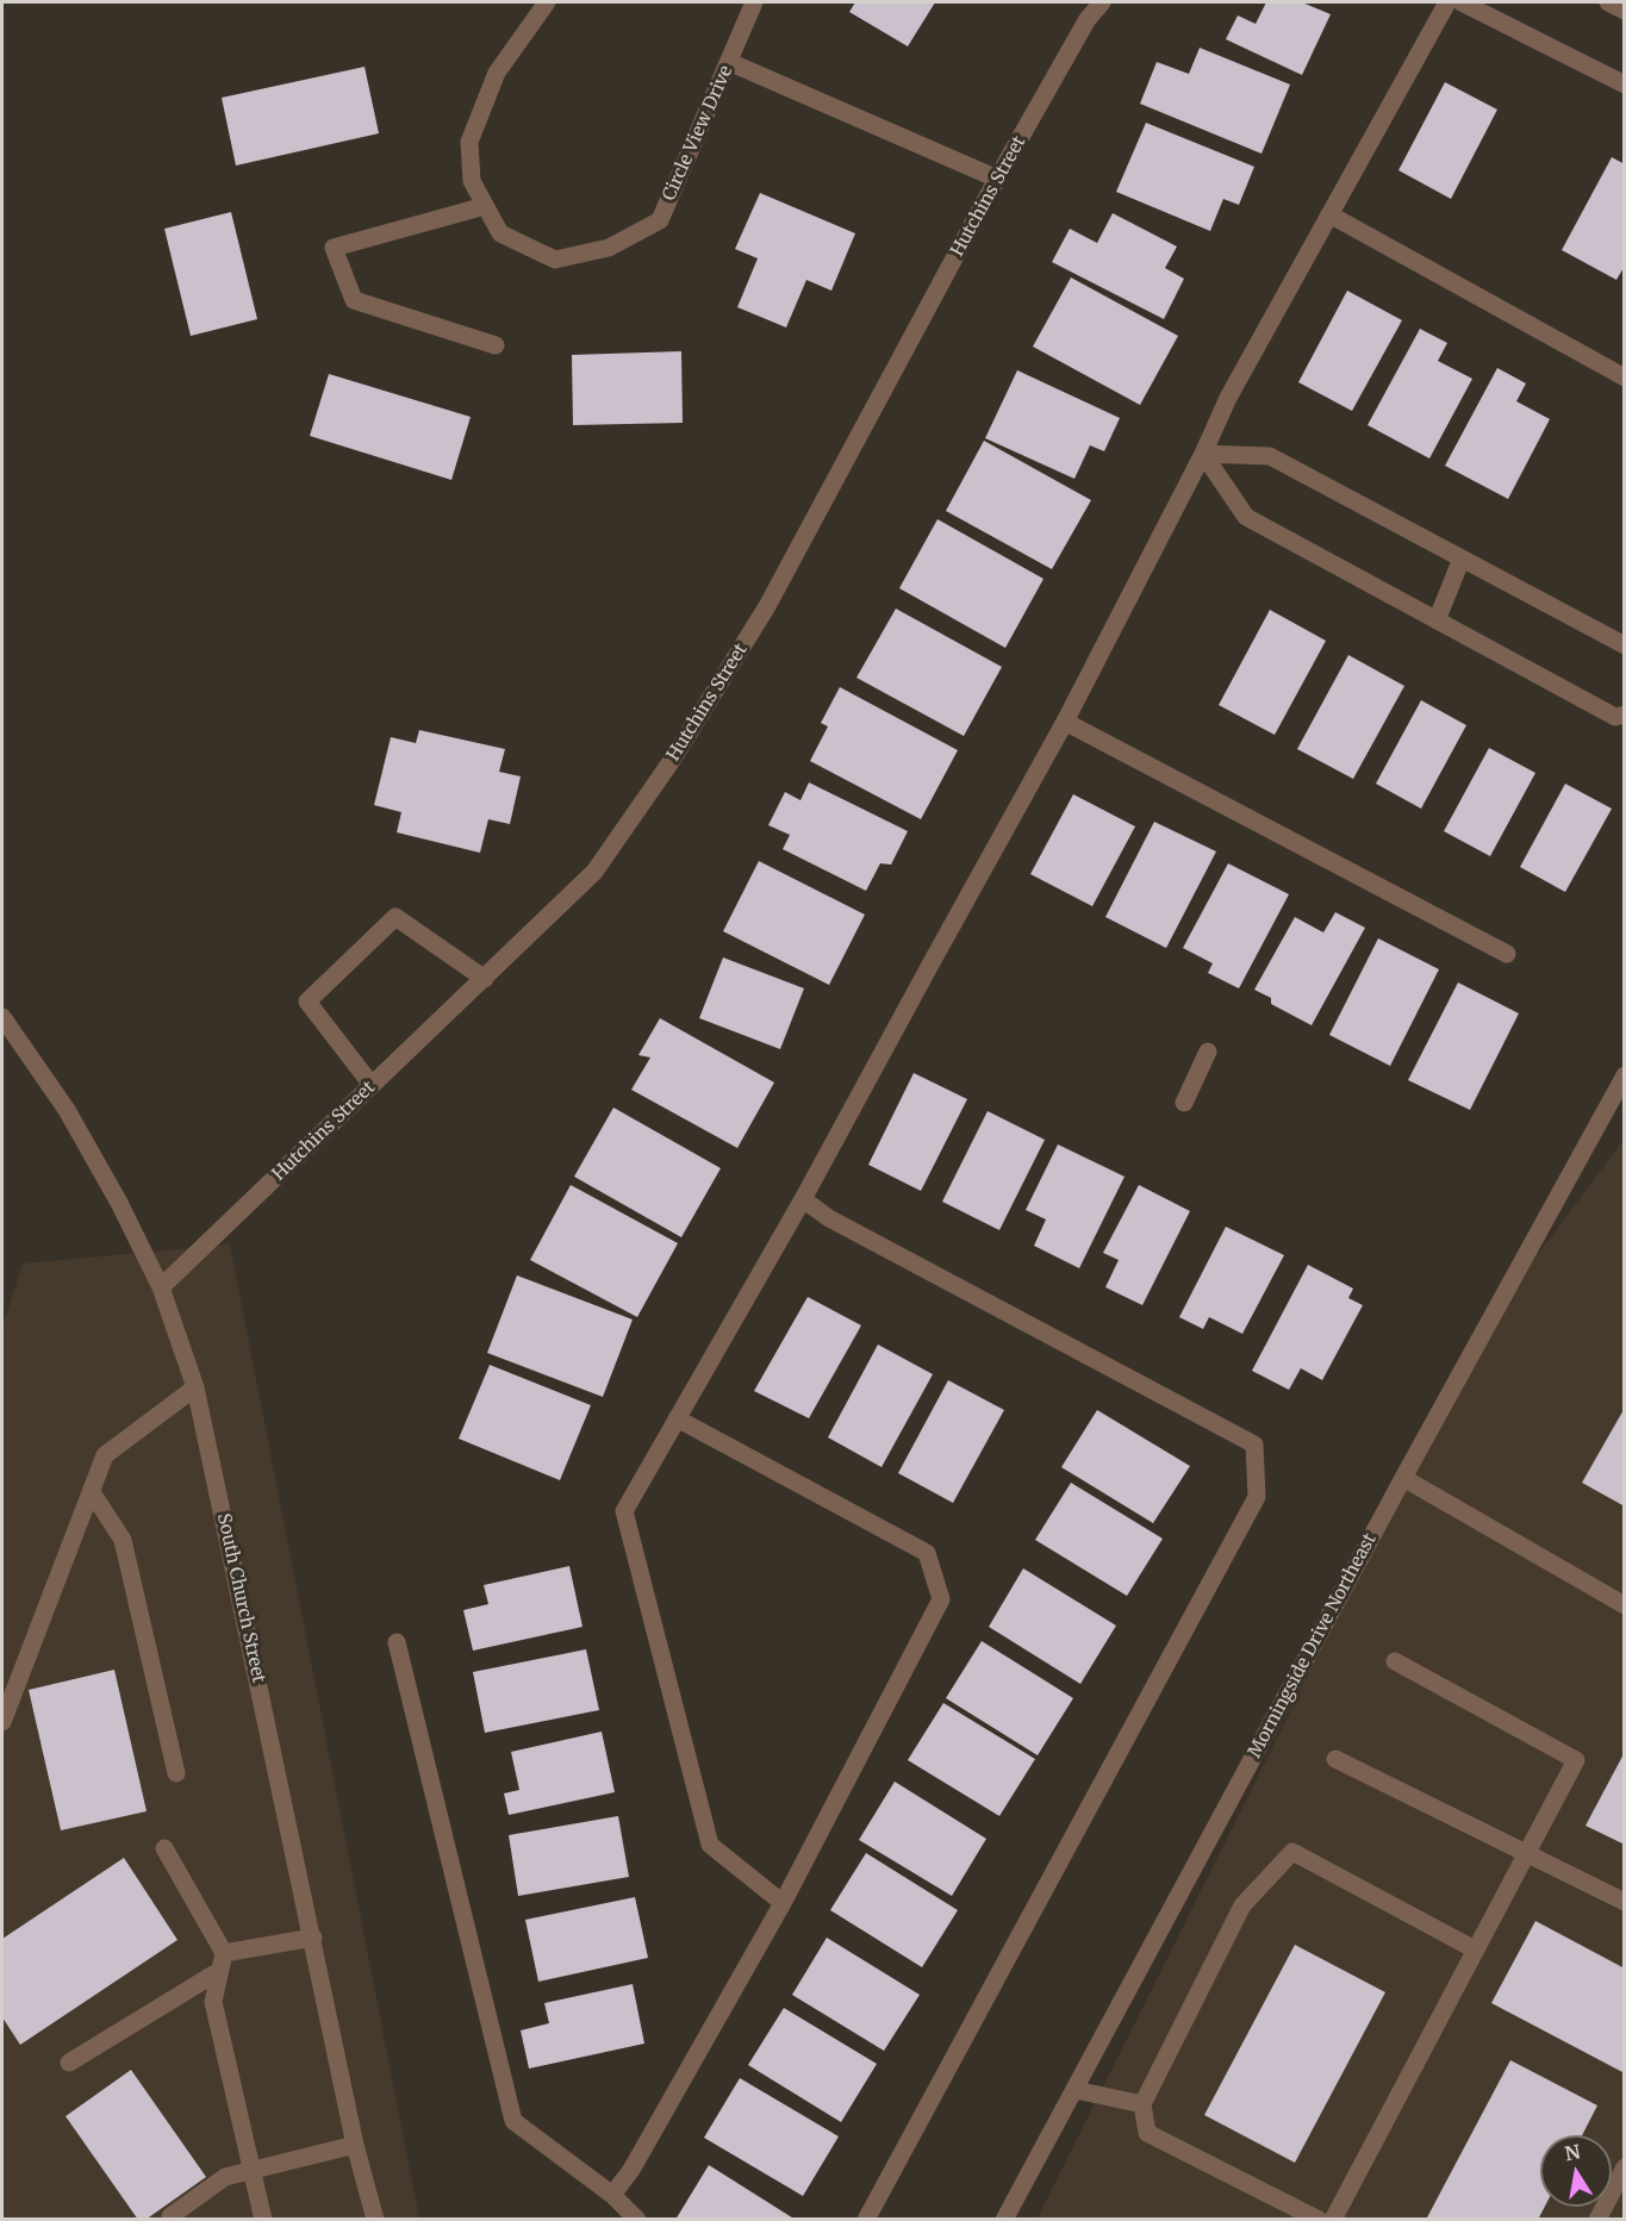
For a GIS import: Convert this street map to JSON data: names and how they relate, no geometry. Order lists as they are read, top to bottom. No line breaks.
{"streets":{"street":["Circle View Drive","Hutchins Street","South Church Street","Morningside Drive Northeast"]},"crossings":[["Hutchins Street","South Church Street"]],"north":"top"}
